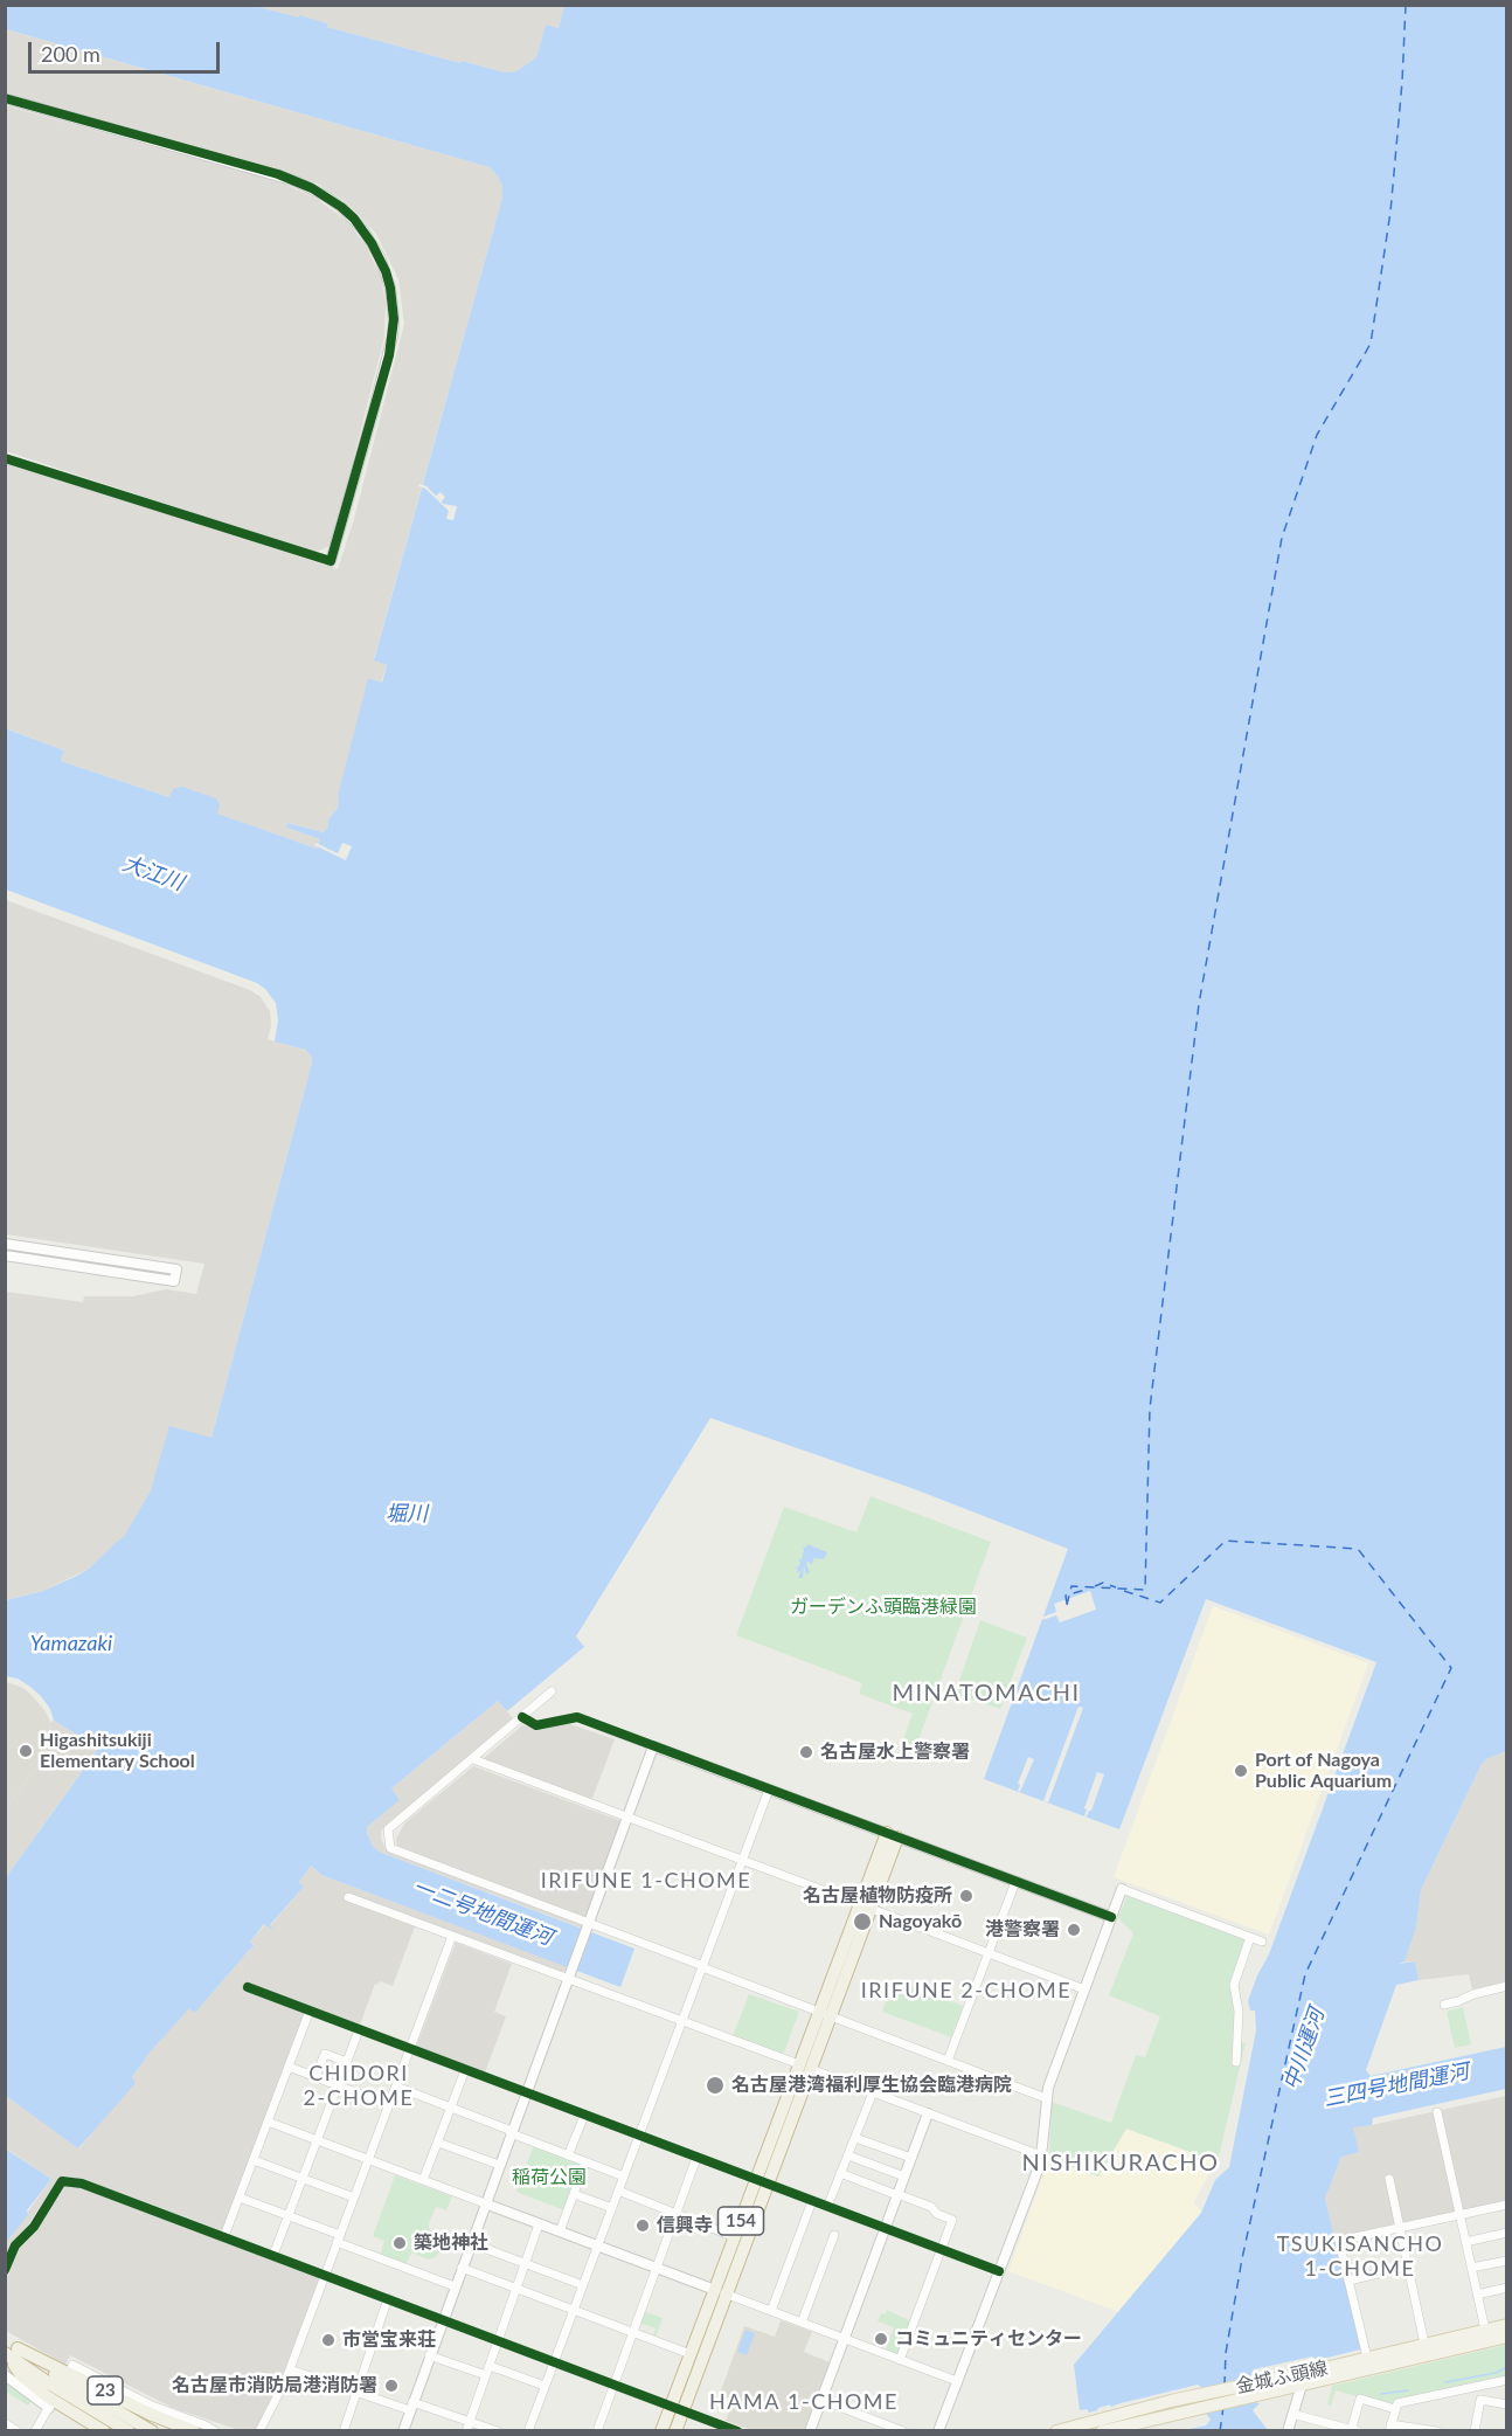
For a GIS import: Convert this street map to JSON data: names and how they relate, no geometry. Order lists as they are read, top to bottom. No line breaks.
{"streets":{"highway":["154","23"],"main road":["金城ふ頭線"]},"districts":["MINATOMACHI","IRIFUNE 1-CHOME","IRIFUNE 2-CHOME","CHIDORI 2-CHOME","NISHIKURACHO","TSUKISANCHO 1-CHOME","HAMA 1-CHOME"],"water":["大江川","堀川","Yamazaki","一二号地間運河","中川運河","三四号地間運河"],"parks":["ガーデンふ頭臨港緑園","稲荷公園"],"places":["Higashitsukiji Elementary School","名古屋水上警察署","Port of Nagoya Public Aquarium","名古屋植物防疫所","Nagoyakō","港警察署","名古屋港湾福利厚生協会臨港病院","信興寺","築地神社","コミュニティセンター","市営宝来荘","名古屋市消防局港消防署"],"scale_bar":"200 m"}
